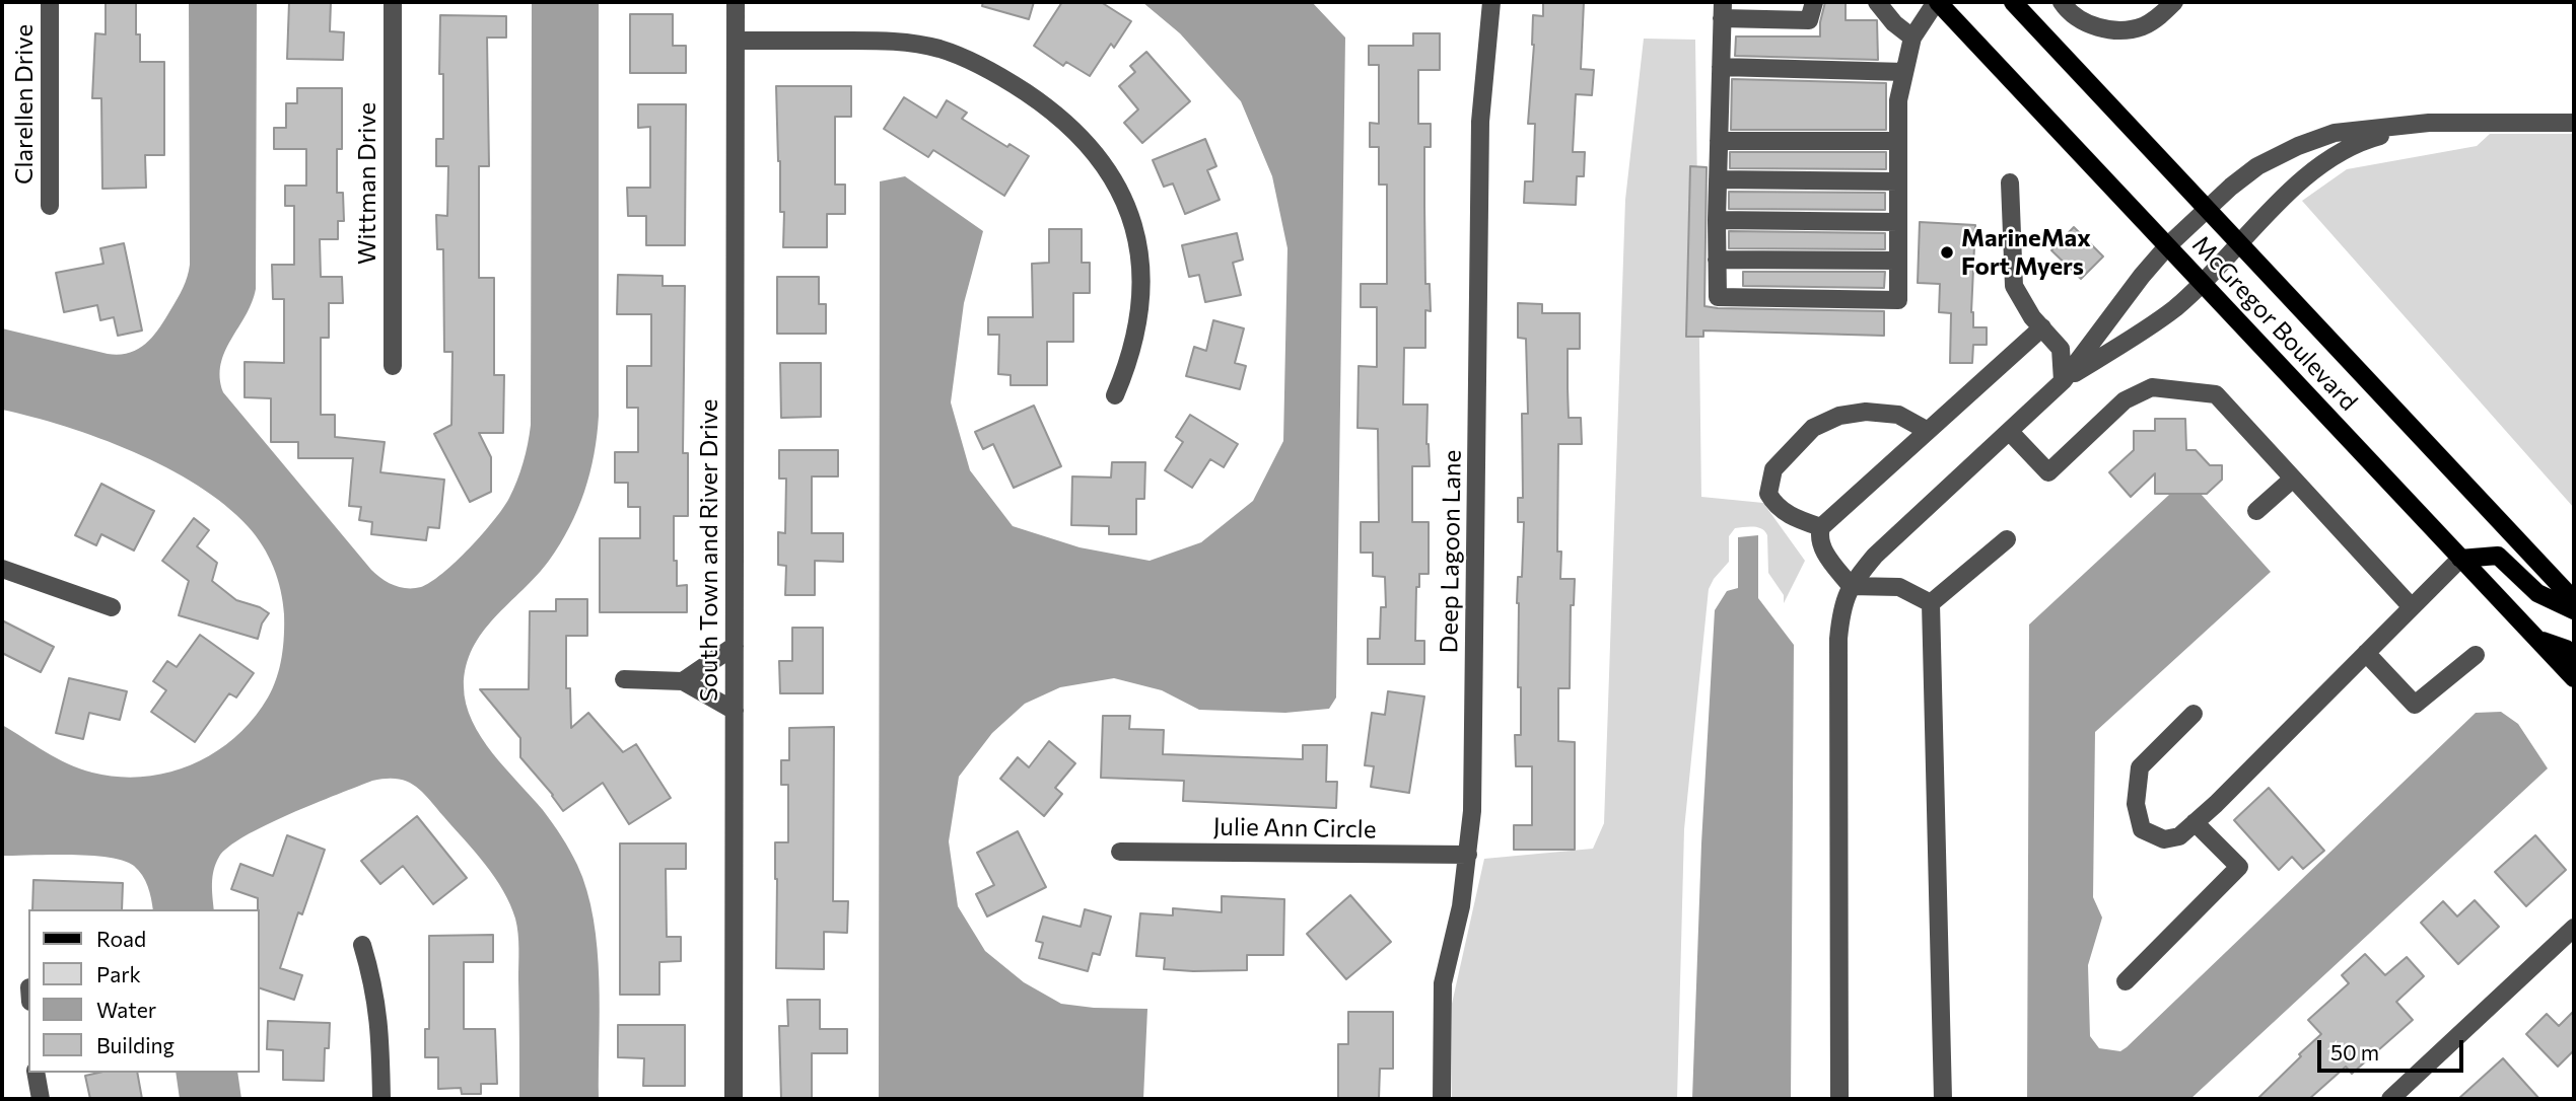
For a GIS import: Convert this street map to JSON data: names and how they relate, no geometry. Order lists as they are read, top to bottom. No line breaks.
{"streets":{"main road":["McGregor Boulevard"],"street":["Clarellen Drive","Wittman Drive","South Town and River Drive","Deep Lagoon Lane","Julie Ann Circle"]},"crossings":[["Deep Lagoon Lane","Julie Ann Circle"]],"places":["MarineMax Fort Myers"],"legend":["Road","Park","Water","Building"],"scale_bar":"50 m"}
